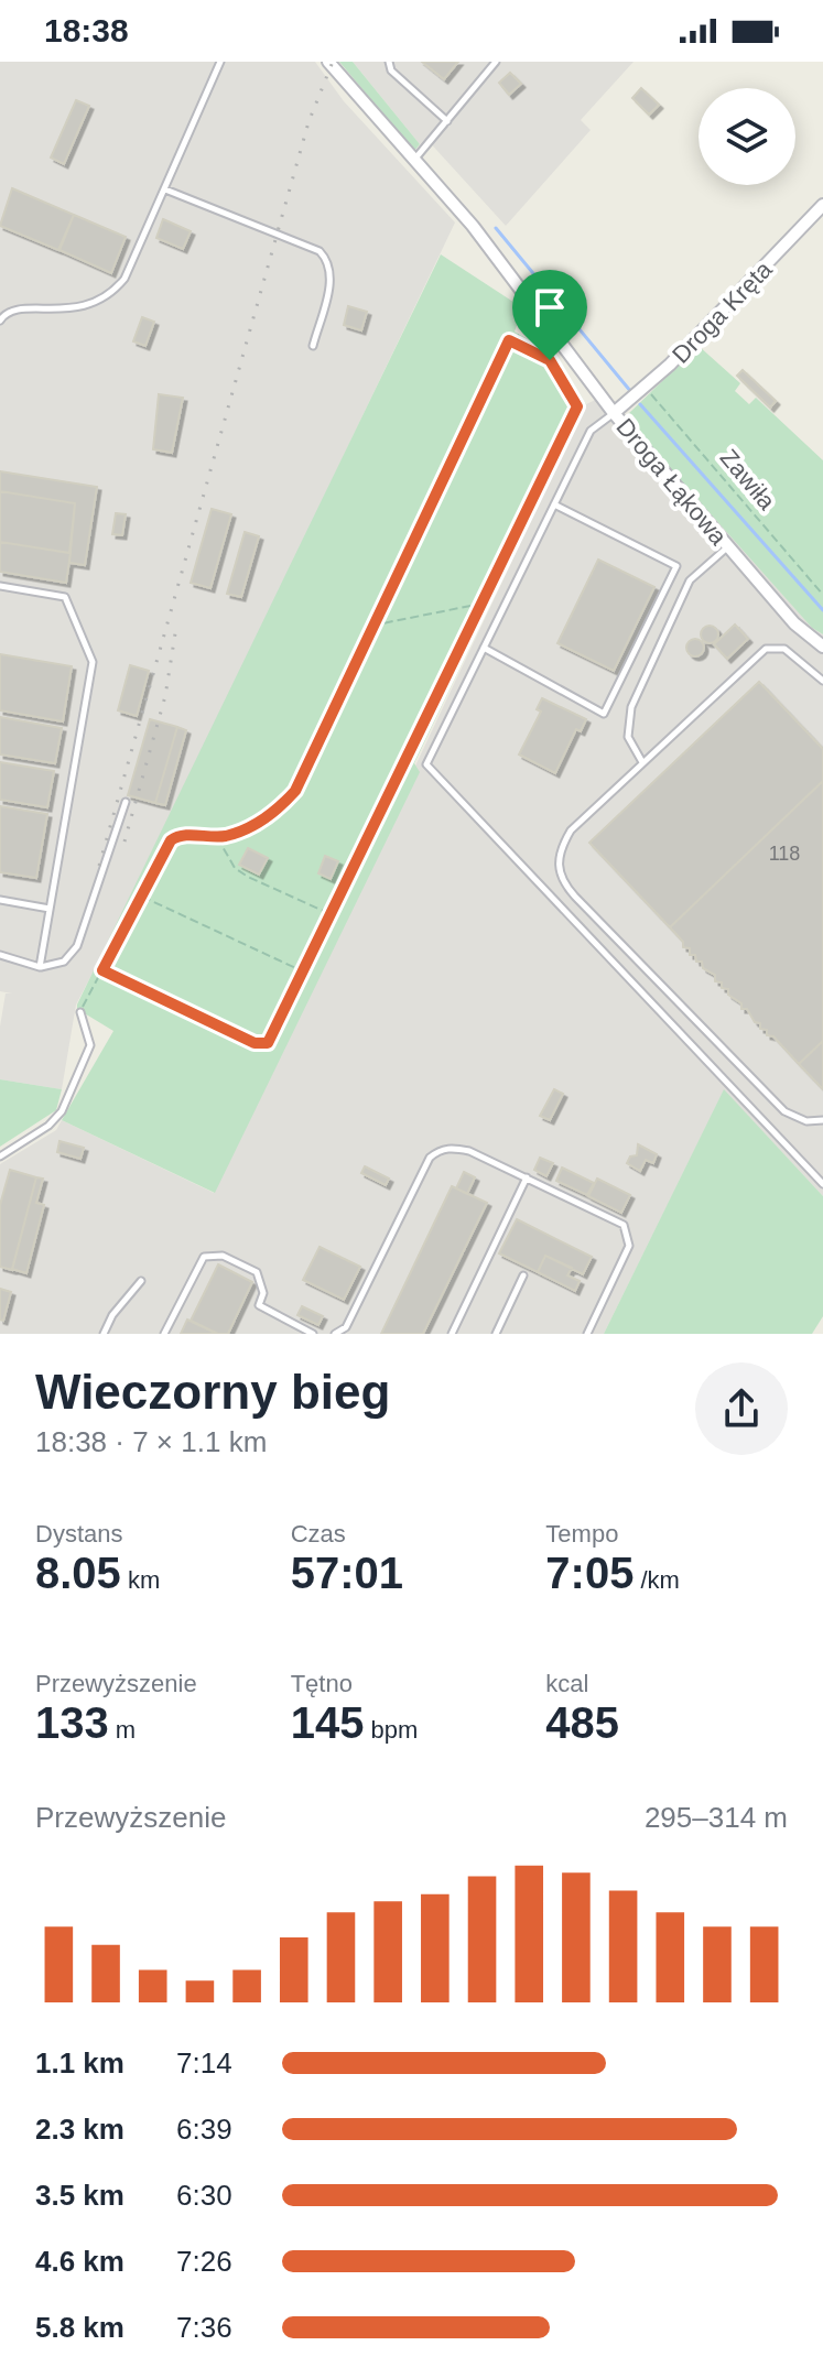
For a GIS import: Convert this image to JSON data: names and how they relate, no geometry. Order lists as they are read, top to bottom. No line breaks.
{"streets":{"street":["Droga Kręta","Droga Łąkowa"],"path":["Zawiła"]},"crossings":[["Droga Kręta","Zawiła"],["Droga Kręta","Droga Łąkowa"]],"house_numbers":["118"],"page":{"status":"18:38","heading":["Wieczorny bieg","18:38 · 7 × 1.1 km"],"stats":[["Dystans","8.05 km"],["Czas","57:01"],["Tempo","7:05 /km"],["Przewyższenie","133 m"],["Tętno","145 bpm"],["kcal","485"]],"chart":["Przewyższenie","295–314 m"],"list":[{"name":"1.1 km","note":"7:14"},{"name":"2.3 km","note":"6:39"},{"name":"3.5 km","note":"6:30"},{"name":"4.6 km","note":"7:26"},{"name":"5.8 km","note":"7:36"}]}}
